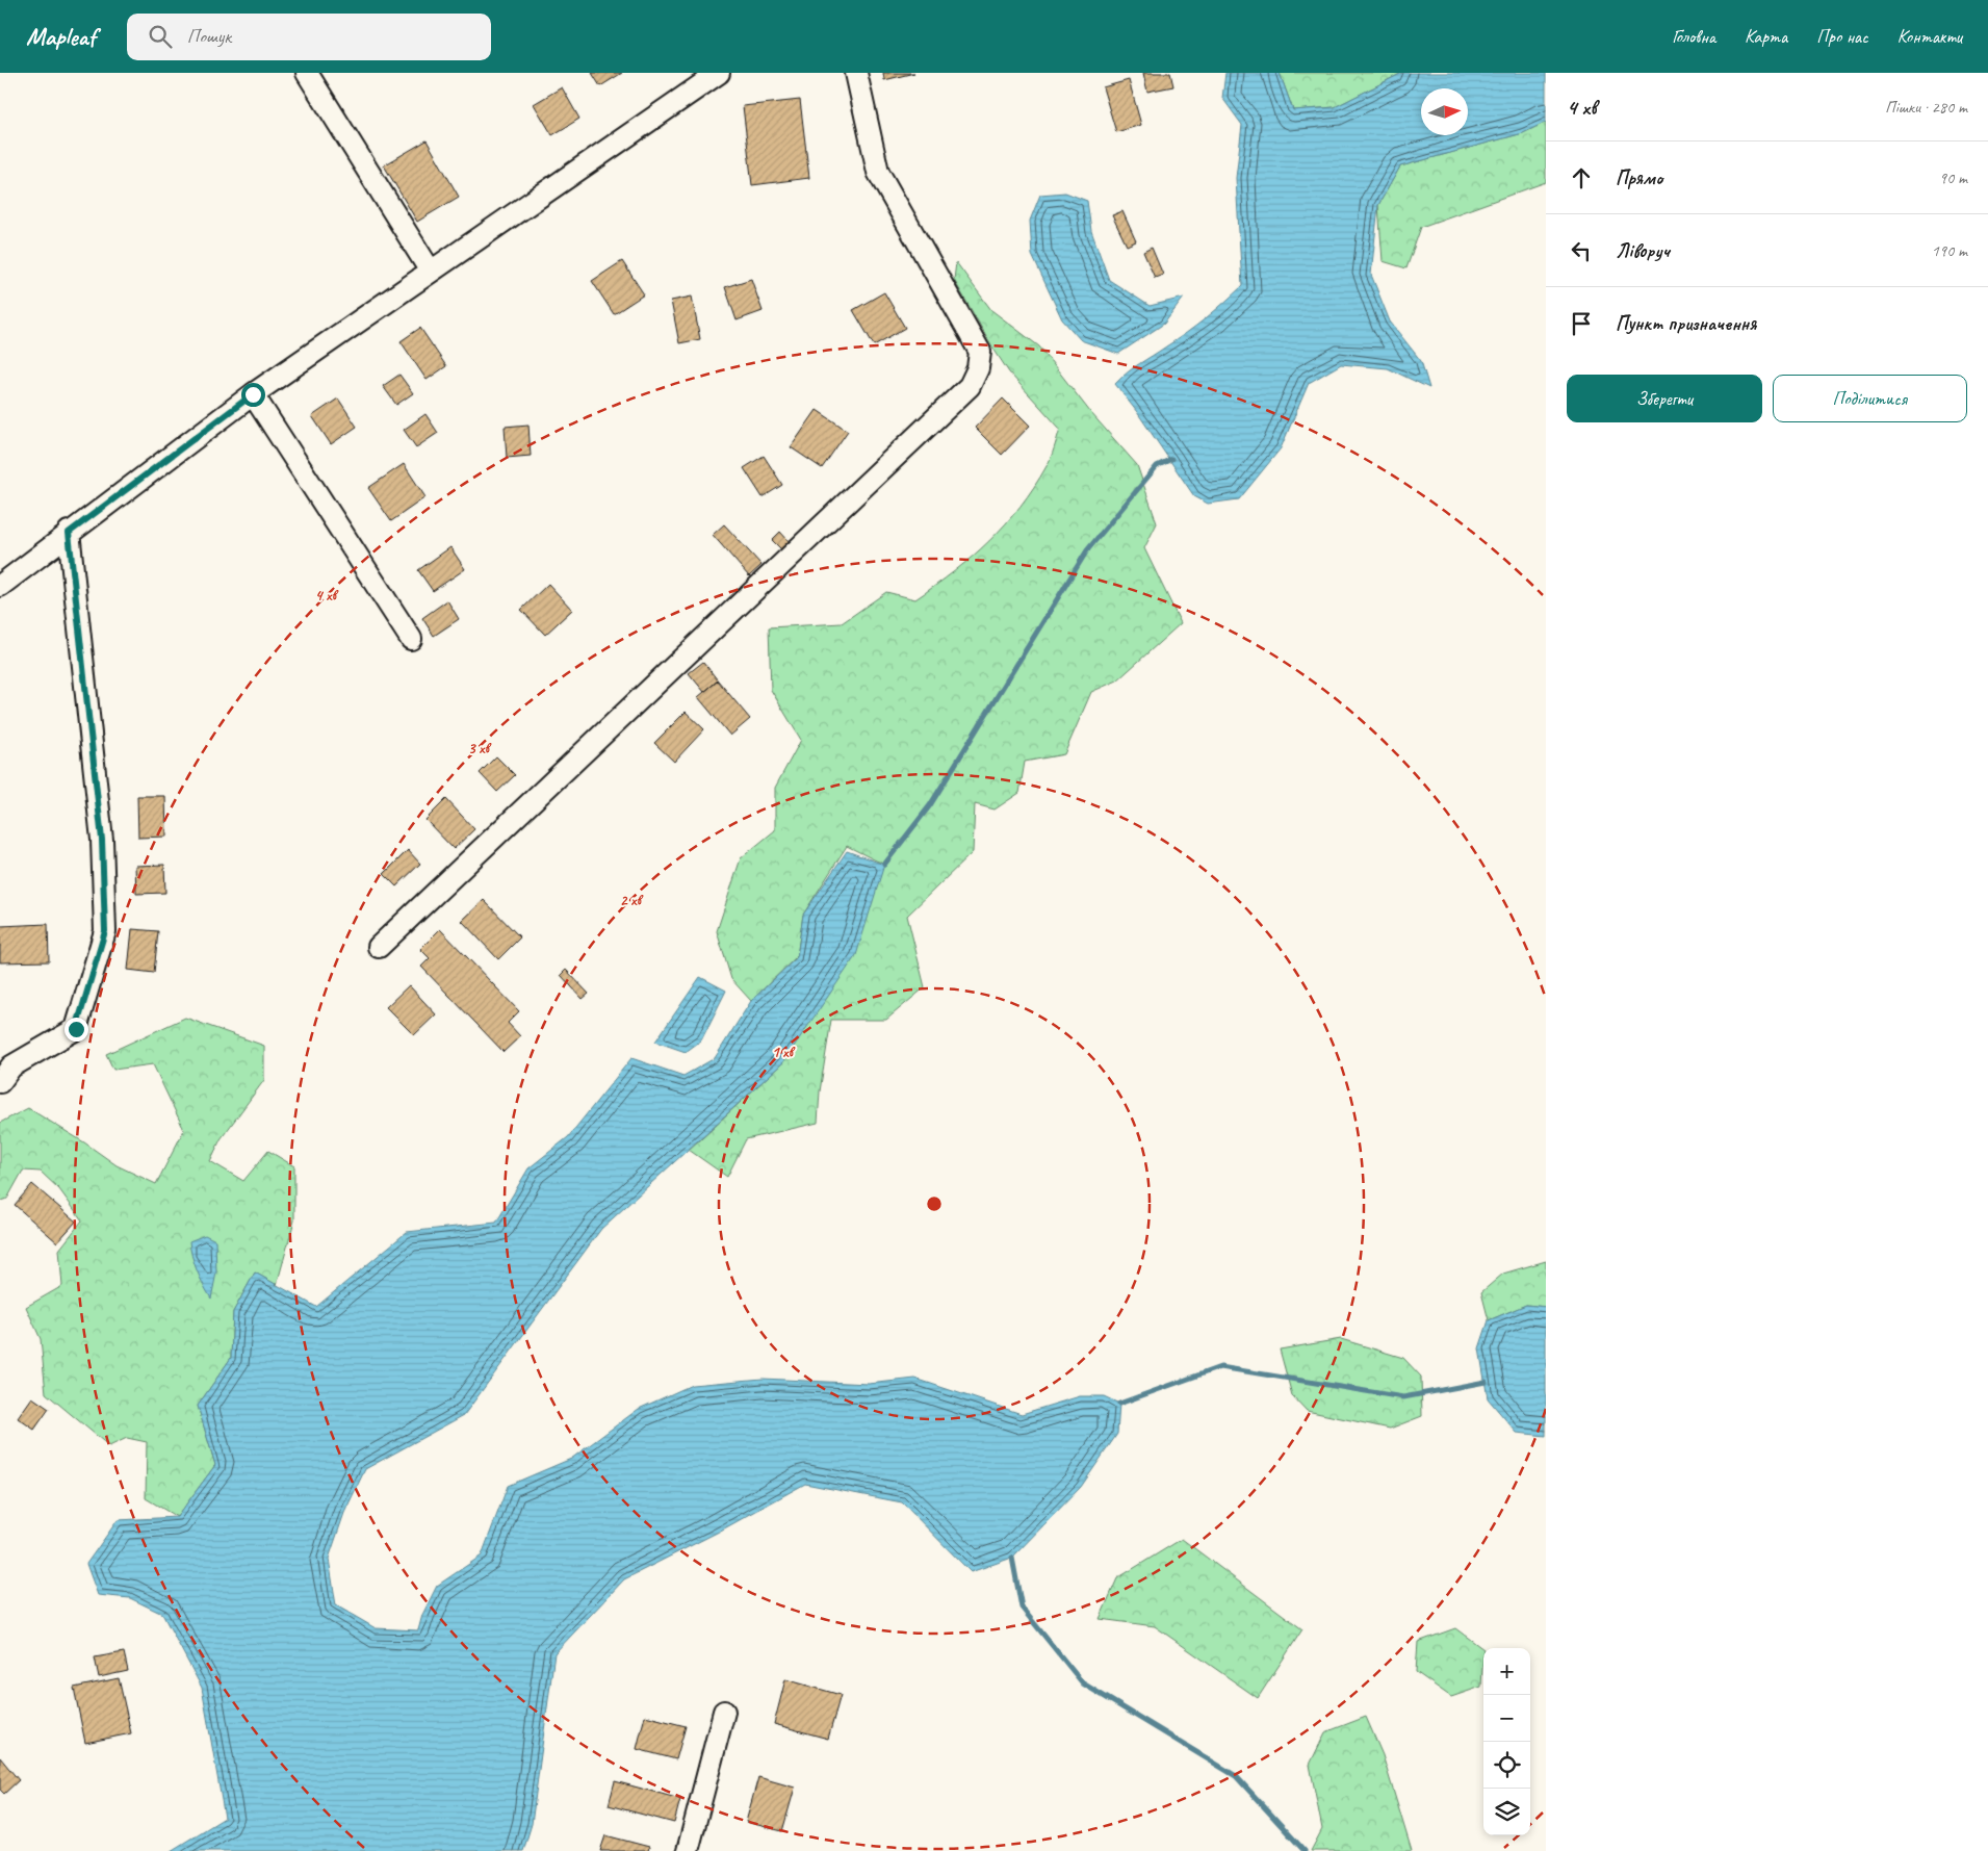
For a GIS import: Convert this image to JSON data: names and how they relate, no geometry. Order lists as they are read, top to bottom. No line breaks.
{"north":"right","page":{"header":"Mapleaf","search":"Пошук","nav":["Головна","Карта","Про нас","Контакти"],"heading":["4 хв","Пішки · 280 m"],"list":[["Прямо","90 m"],["Ліворуч","190 m"],"Пункт призначення"],"buttons":["Зберегти","Поділитися"],"map_buttons":["+","−"]},"rings":["4 хв","3 хв","2 хв","1 хв"]}
